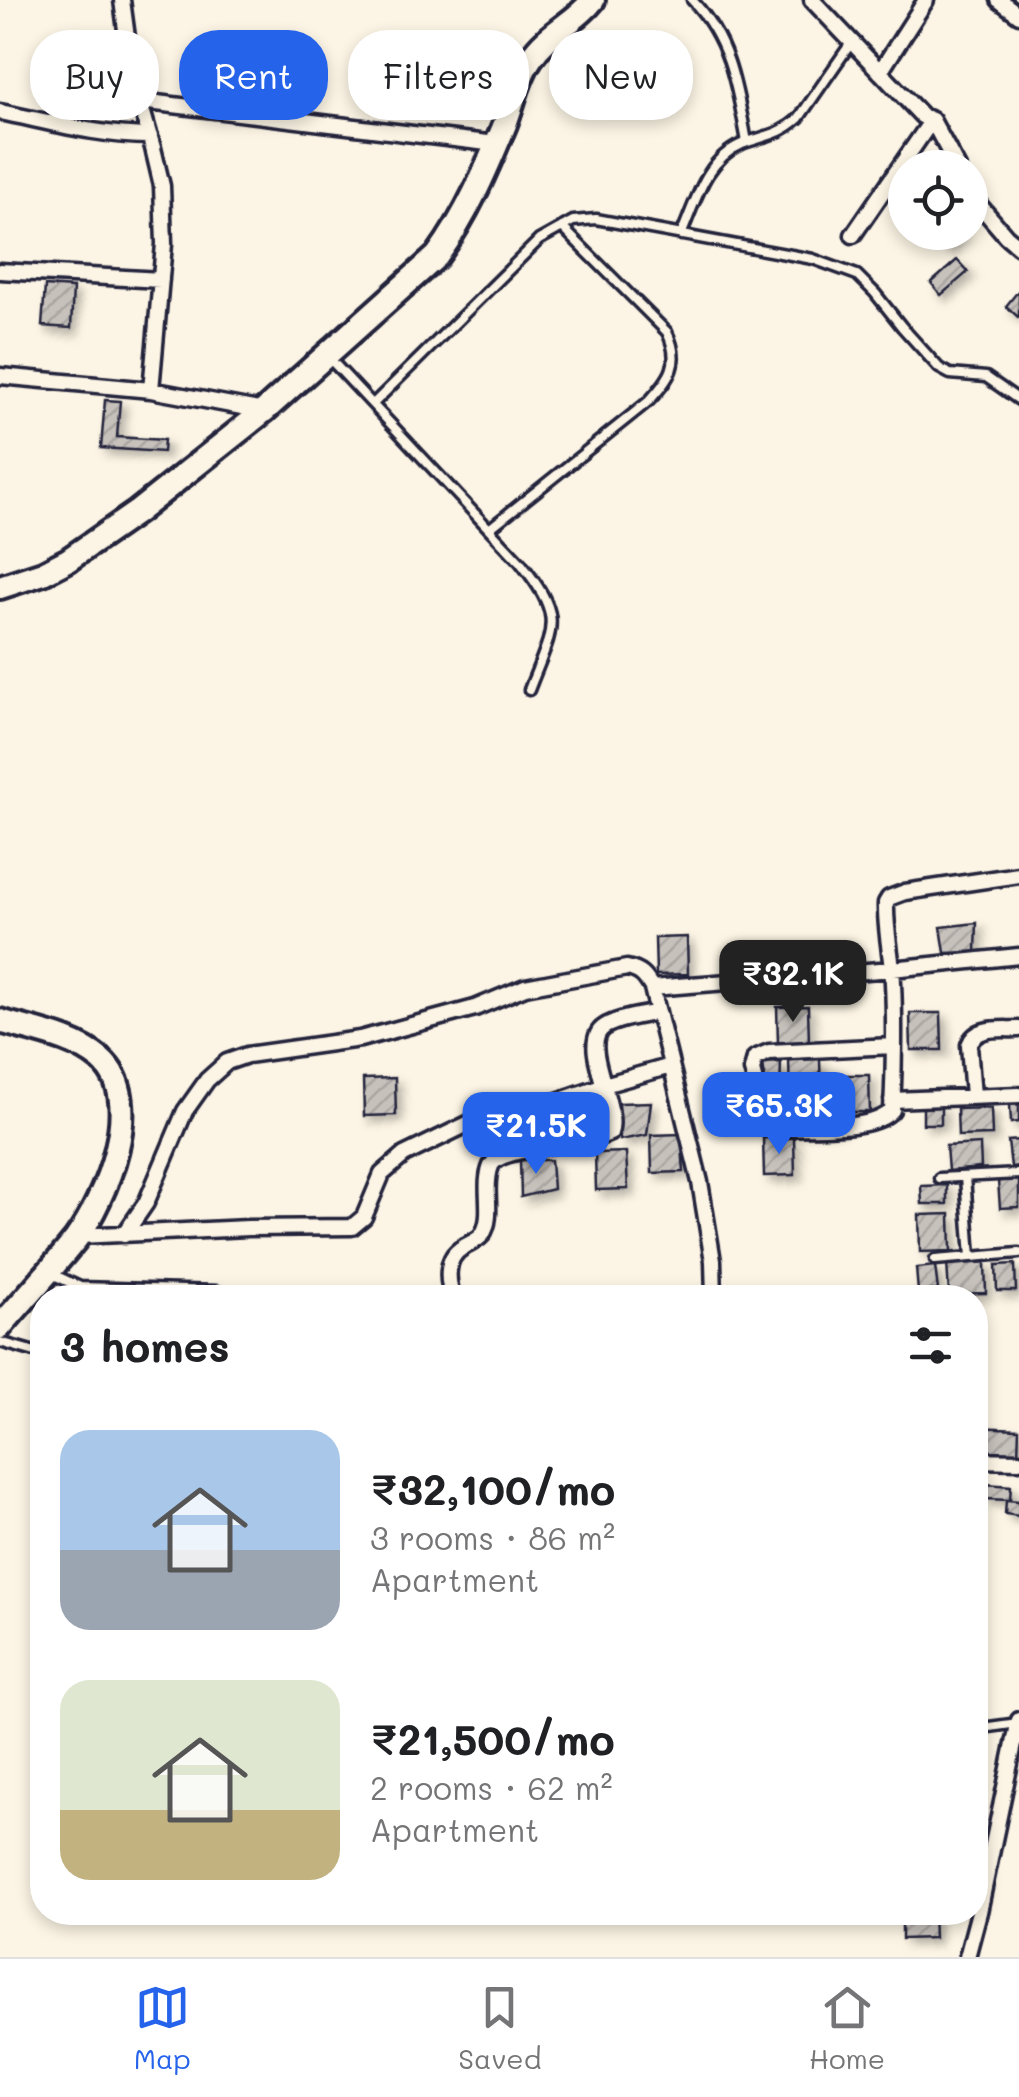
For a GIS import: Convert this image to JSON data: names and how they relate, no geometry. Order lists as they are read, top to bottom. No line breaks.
{"page":{"chip":["Buy","Rent","Filters","New"],"price":["₹32.1K","₹65.3K","₹21.5K"],"heading":"3 homes","list":[{"name":"₹32,100/mo","note":"3 rooms · 86 m² · Apartment"},{"name":"₹21,500/mo","note":"2 rooms · 62 m² · Apartment"}],"tabs":["Map","Saved","Home"]}}
